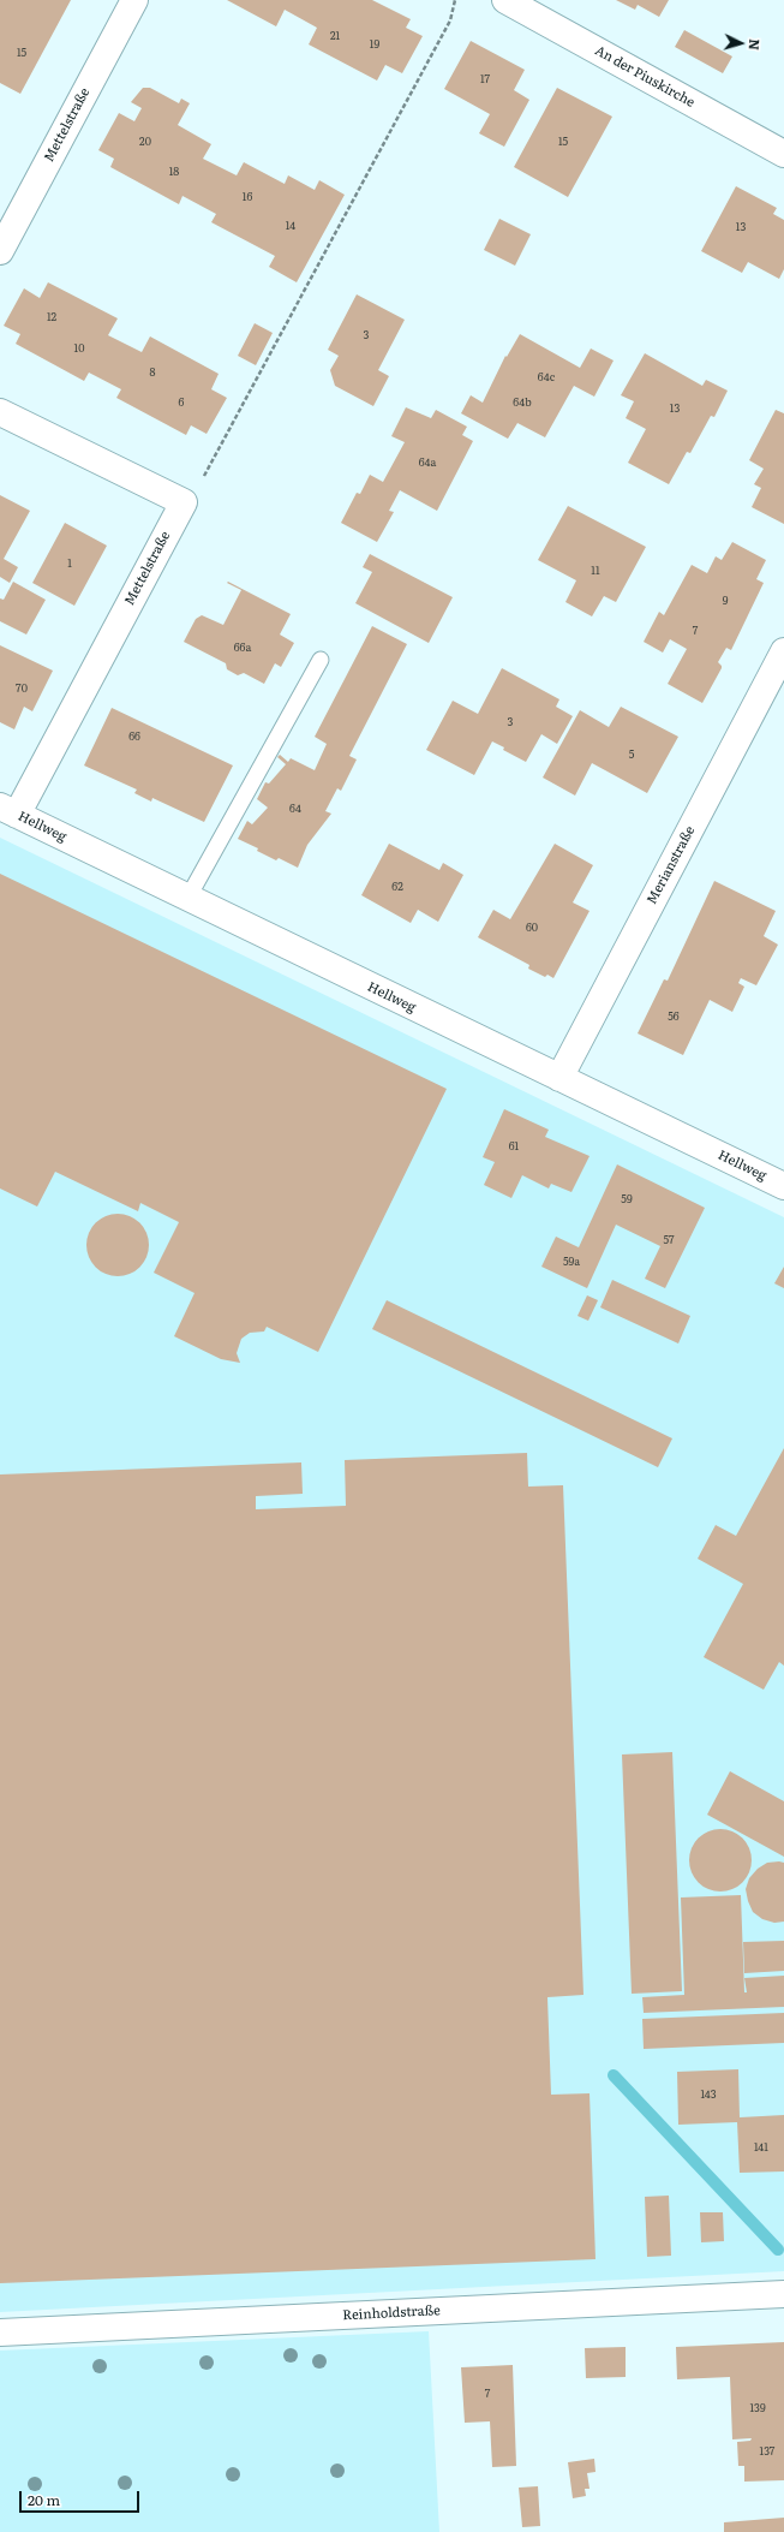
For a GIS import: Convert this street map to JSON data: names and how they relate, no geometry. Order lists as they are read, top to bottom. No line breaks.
{"streets":{"street":["An der Piuskirche","Mettelstraße","Hellweg","Merianstraße","Reinholdstraße"]},"crossings":[["Mettelstraße","Hellweg"],["Hellweg","Merianstraße"]],"house_numbers":["21","19","15","17","20","15","18","16","14","13","12","3","10","8","64c","6","64b","13","64a","1","11","9","7","66a","70","3","66","5","64","62","60","56","61","59","57","59a","143","141","7","139","137"],"scale_bar":"20 m","north":"right"}
